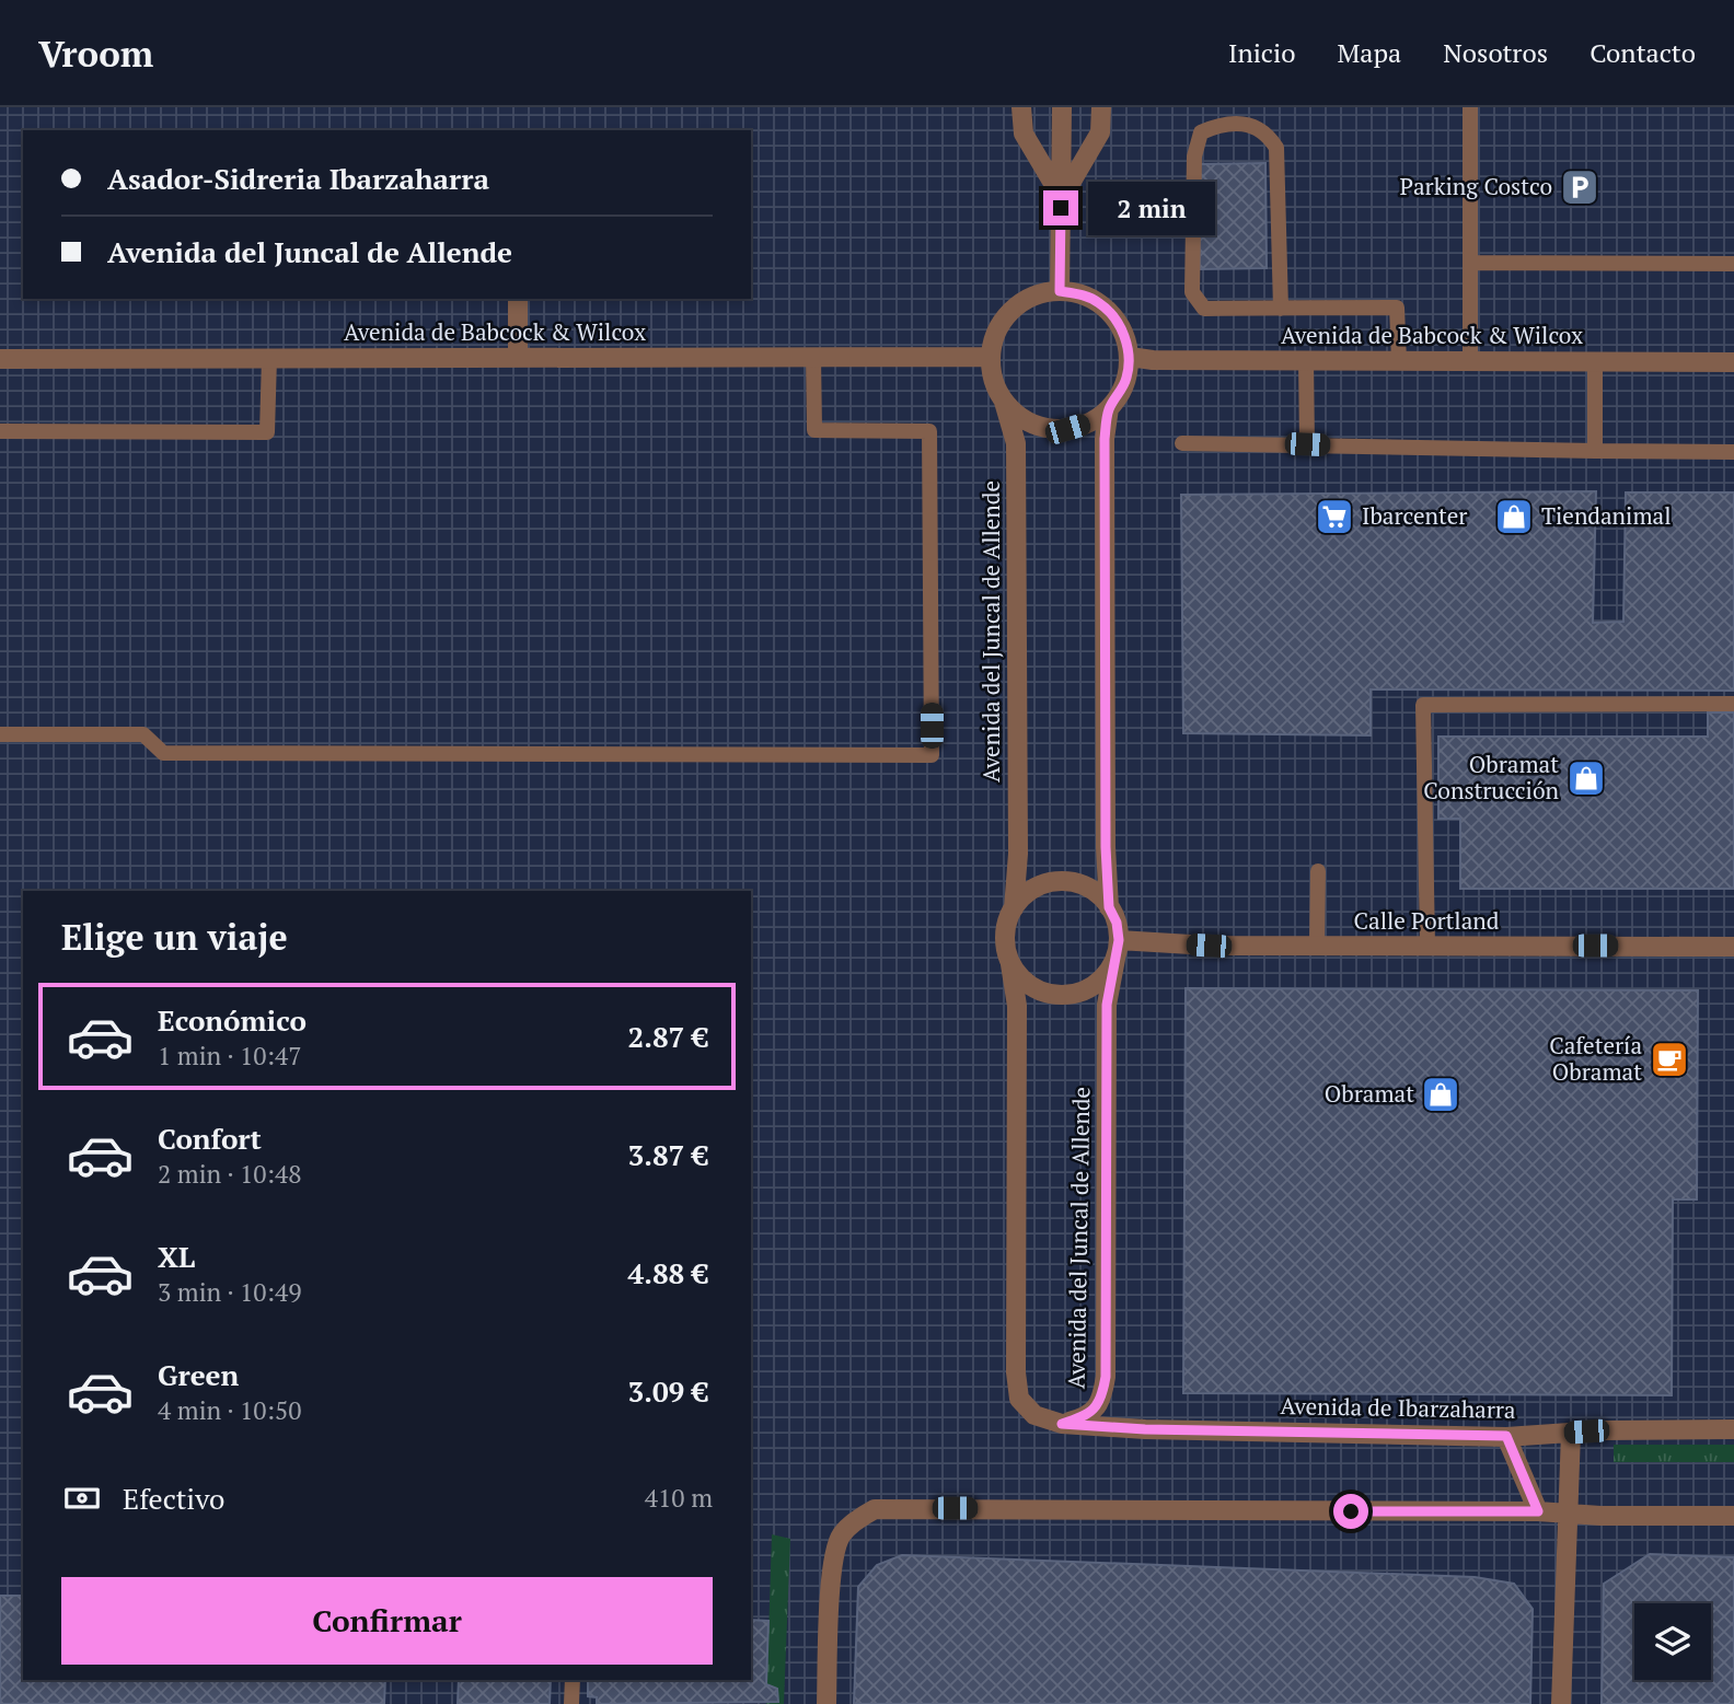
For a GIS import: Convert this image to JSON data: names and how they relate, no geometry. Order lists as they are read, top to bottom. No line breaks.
{"streets":{"street":["Avenida de Babcock & Wilcox","Avenida del Juncal de Allende","Calle Portland","Avenida de Ibarzaharra"]},"crossings":[["Avenida de Babcock & Wilcox","Avenida del Juncal de Allende"],["Avenida del Juncal de Allende","Calle Portland"],["Avenida del Juncal de Allende","Avenida de Ibarzaharra"]],"places":{"parking":["Parking Costco"],"supermarket":["Ibarcenter"],"shop":["Tiendanimal","Obramat Construcción","Obramat"],"cafe":["Cafetería Obramat"]},"page":{"header":"Vroom","nav":["Inicio","Mapa","Nosotros","Contacto"],"banner":["Asador-Sidreria Ibarzaharra","Avenida del Juncal de Allende"],"bubble":"2 min","heading":"Elige un viaje","list":[{"name":"Económico","note":"1 min · 10:47","value":"2.87 €"},{"name":"Confort","note":"2 min · 10:48","value":"3.87 €"},{"name":"XL","note":"3 min · 10:49","value":"4.88 €"},{"name":"Green","note":"4 min · 10:50","value":"3.09 €"}],"pay":["Efectivo","410 m"],"buttons":"Confirmar"}}
